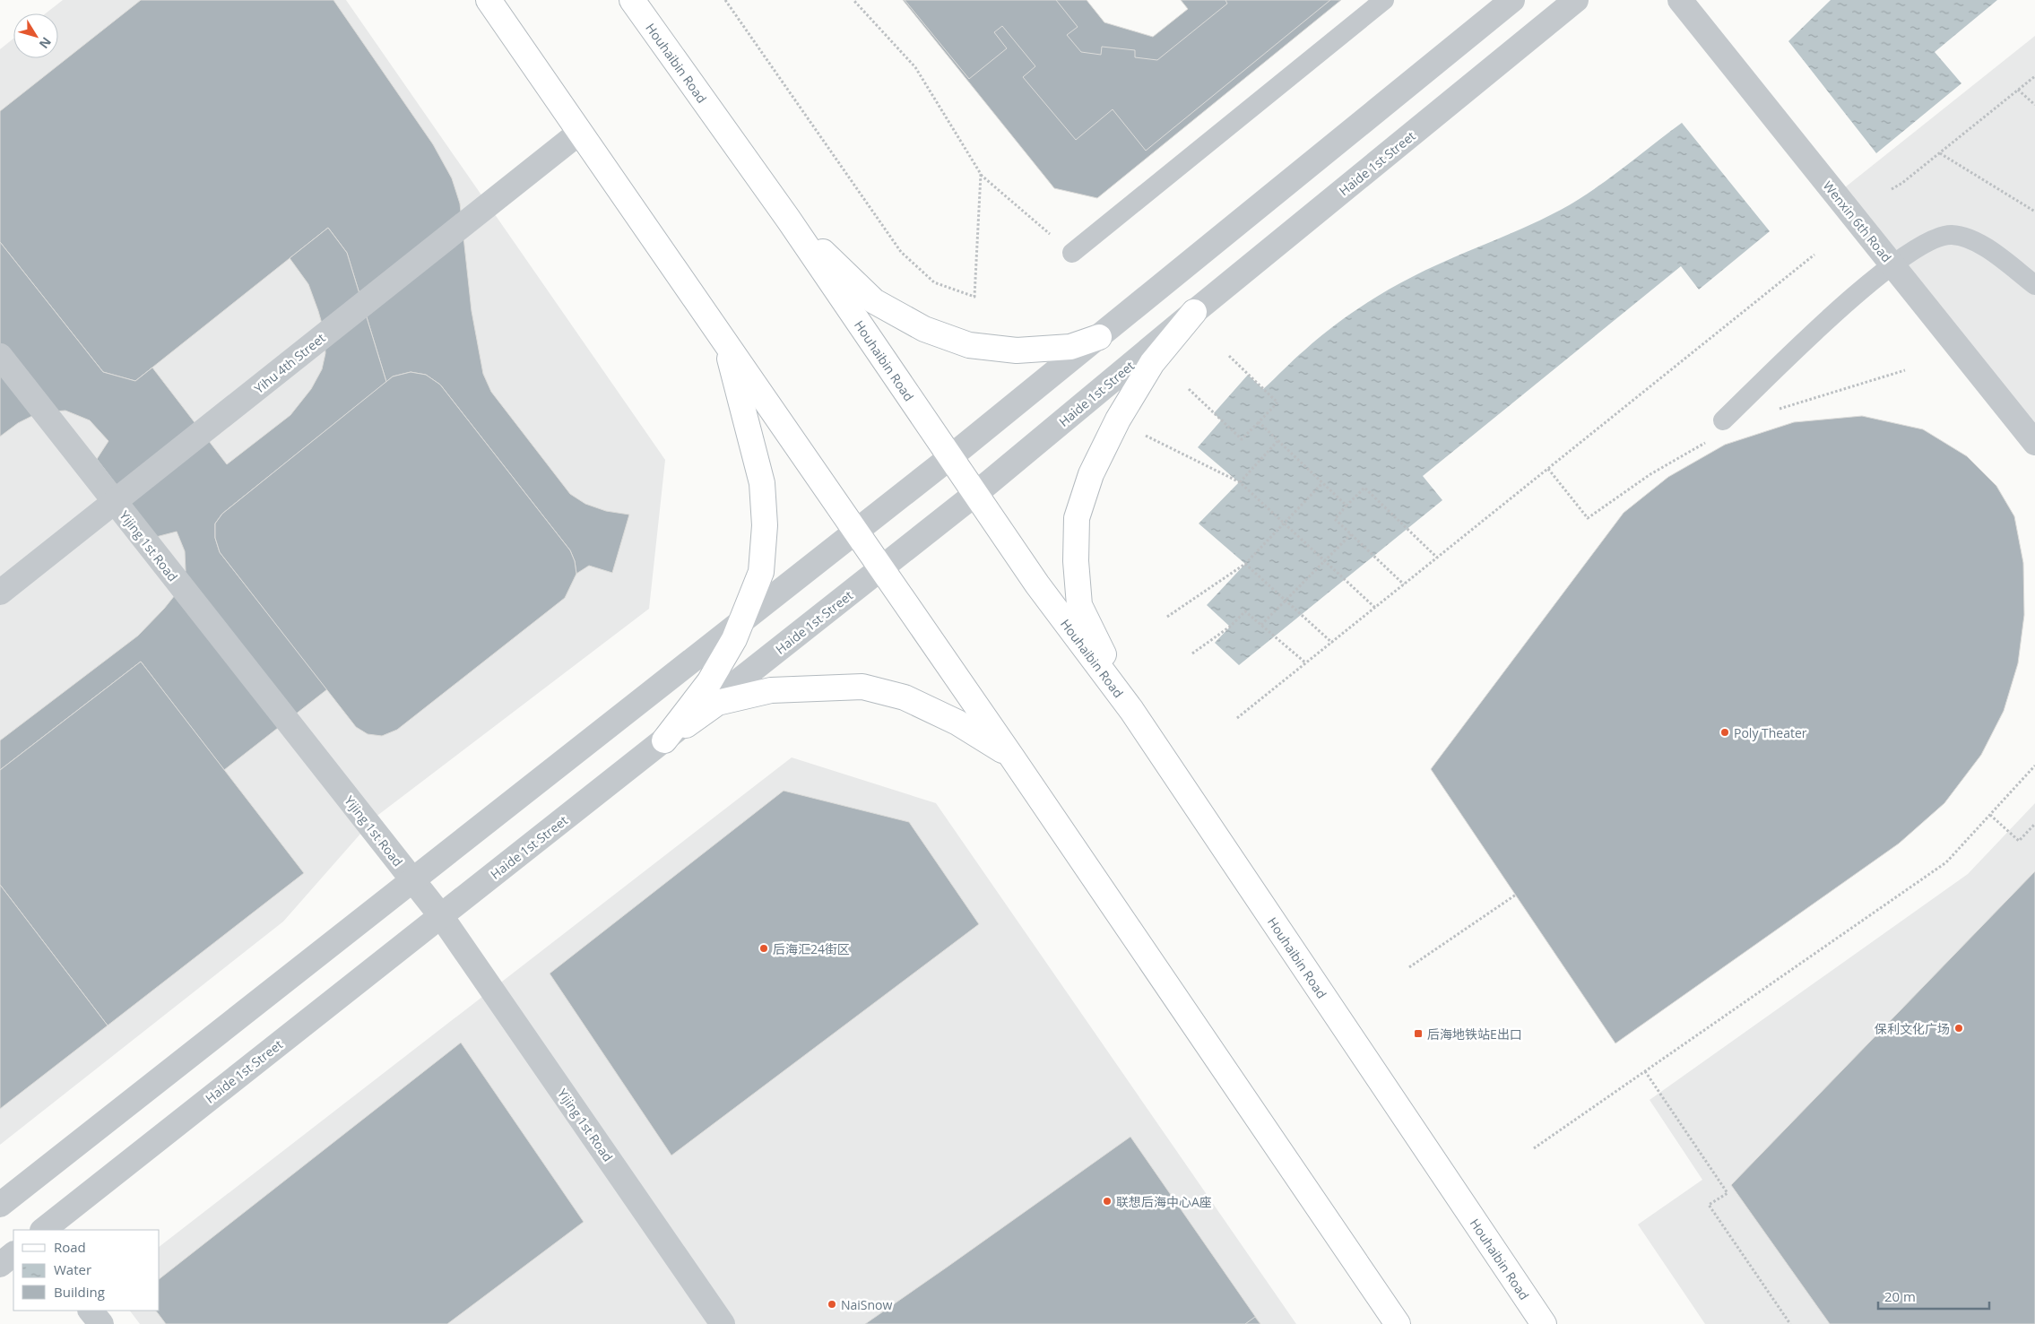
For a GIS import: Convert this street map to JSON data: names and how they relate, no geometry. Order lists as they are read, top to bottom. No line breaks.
{"streets":{"main road":["Houhaibin Road"],"street":["Haide 1st Street","Wenxin 6th Road","Yihu 4th Street","Yijing 1st Road"]},"crossings":[["Houhaibin Road","Haide 1st Street"],["Haide 1st Street","Yijing 1st Road"],["Yihu 4th Street","Yijing 1st Road"]],"places":{"other":["Poly Theater","后海汇24街区","保利文化广场","联想后海中心A座","NaiSnow"],"transit":["后海地铁站E出口"]},"legend":["Road","Water","Building"],"scale_bar":"20 m","north":"bottom right"}
